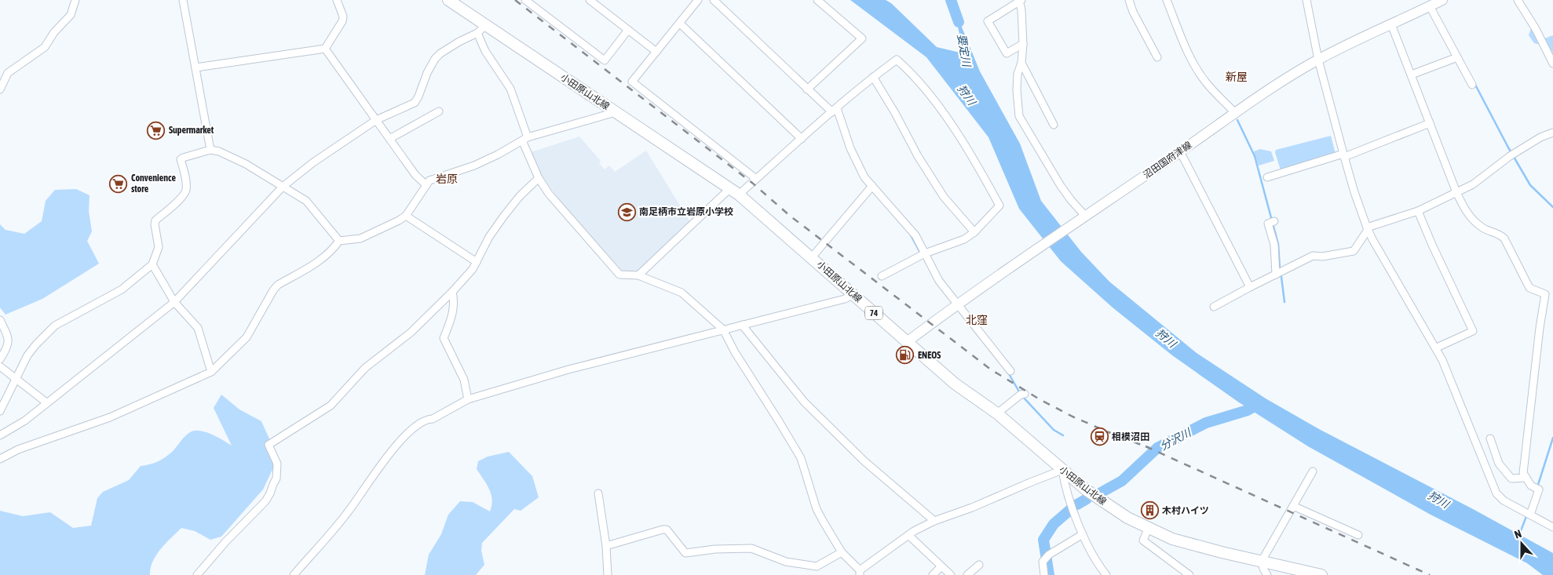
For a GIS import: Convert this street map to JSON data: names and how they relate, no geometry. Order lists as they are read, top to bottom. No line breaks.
{"streets":{"main road":["小田原山北線","沼田国府津線","74"]},"crossings":[["小田原山北線","沼田国府津線"]],"districts":["新屋","岩原","北窪"],"water":["要定川","狩川","分沢川"],"places":{"supermarket":["Supermarket","Convenience store"],"school or university":["南足柄市立岩原小学校"],"fuel station":["ENEOS"],"station":["相模沼田"],"building":["木村ハイツ"]},"north":"top"}
